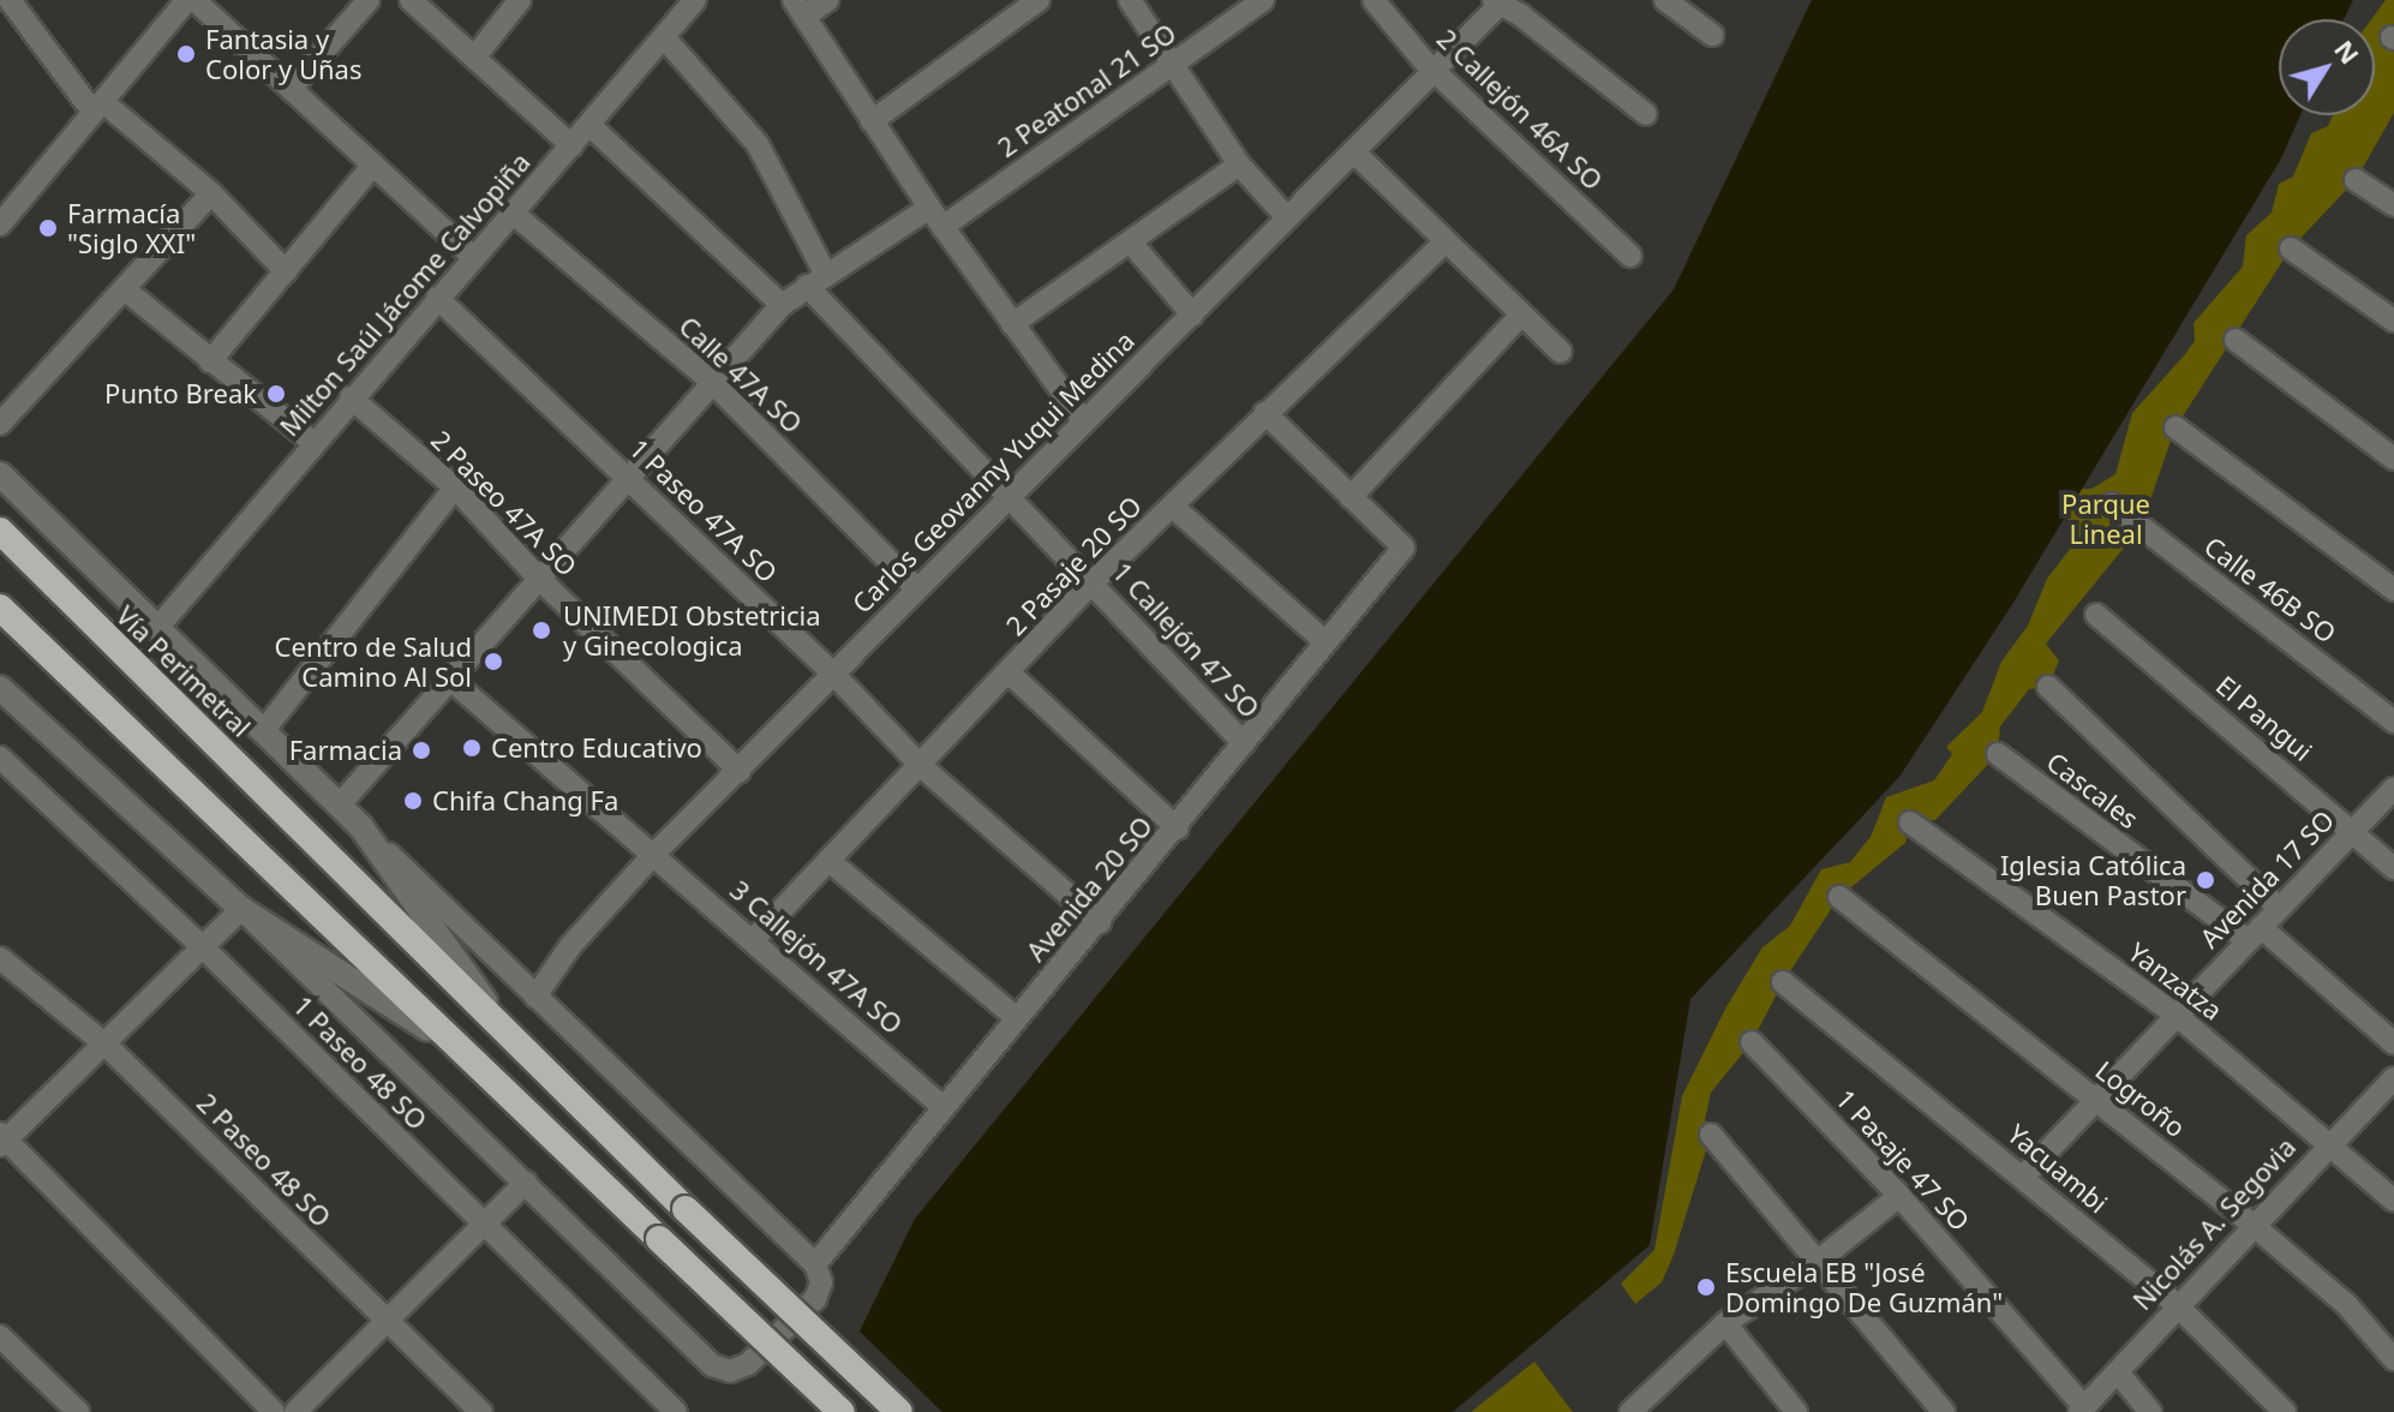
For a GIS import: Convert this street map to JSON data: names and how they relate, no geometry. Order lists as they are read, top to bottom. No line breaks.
{"streets":{"highway":["Vía Perimetral"],"street":["2 Peatonal 21 SO","2 Callejón 46A SO","Milton Saúl Jácome Calvopiña","Calle 47A SO","Carlos Geovanny Yuqui Medina","2 Paseo 47A SO","1 Paseo 47A SO","2 Pasaje 20 SO","Calle 46B SO","1 Callejón 47 SO","El Pangui","Cascales","Avenida 17 SO","Avenida 20 SO","3 Callejón 47A SO","Yanzatza","1 Paseo 48 SO","Logroño","2 Paseo 48 SO","1 Pasaje 47 SO","Yacuambi","Nicolás A. Segovia"]},"crossings":[["2 Callejón 46A SO","Carlos Geovanny Yuqui Medina"],["Milton Saúl Jácome Calvopiña","Calle 47A SO"],["Milton Saúl Jácome Calvopiña","2 Paseo 47A SO"],["Milton Saúl Jácome Calvopiña","1 Paseo 47A SO"],["Milton Saúl Jácome Calvopiña","1 Callejón 47 SO"],["Milton Saúl Jácome Calvopiña","Vía Perimetral"],["Calle 47A SO","Carlos Geovanny Yuqui Medina"],["Carlos Geovanny Yuqui Medina","2 Paseo 47A SO"],["Carlos Geovanny Yuqui Medina","1 Paseo 47A SO"],["Carlos Geovanny Yuqui Medina","1 Callejón 47 SO"],["Carlos Geovanny Yuqui Medina","Vía Perimetral"],["Carlos Geovanny Yuqui Medina","3 Callejón 47A SO"],["1 Paseo 47A SO","2 Pasaje 20 SO"],["1 Paseo 47A SO","Avenida 20 SO"],["2 Pasaje 20 SO","1 Callejón 47 SO"],["2 Pasaje 20 SO","3 Callejón 47A SO"],["1 Callejón 47 SO","Avenida 20 SO"],["Vía Perimetral","Avenida 20 SO"],["El Pangui","Avenida 17 SO"],["Cascales","Avenida 17 SO"],["Avenida 17 SO","Yanzatza"],["Avenida 17 SO","Logroño"],["Avenida 17 SO","Yacuambi"],["Avenida 20 SO","3 Callejón 47A SO"],["Yanzatza","Nicolás A. Segovia"],["Logroño","Nicolás A. Segovia"],["1 Pasaje 47 SO","Nicolás A. Segovia"],["Yacuambi","Nicolás A. Segovia"]],"parks":["Parque Lineal"],"places":["Fantasia y Color y Uñas","Farmacía \"Siglo XXI\"","Punto Break","UNIMEDI Obstetricia y Ginecologica","Centro de Salud Camino Al Sol","Centro Educativo","Farmacia","Chifa Chang Fa","Iglesia Católica Buen Pastor","Escuela EB \"José Domingo De Guzmán\""],"north":"top right"}
